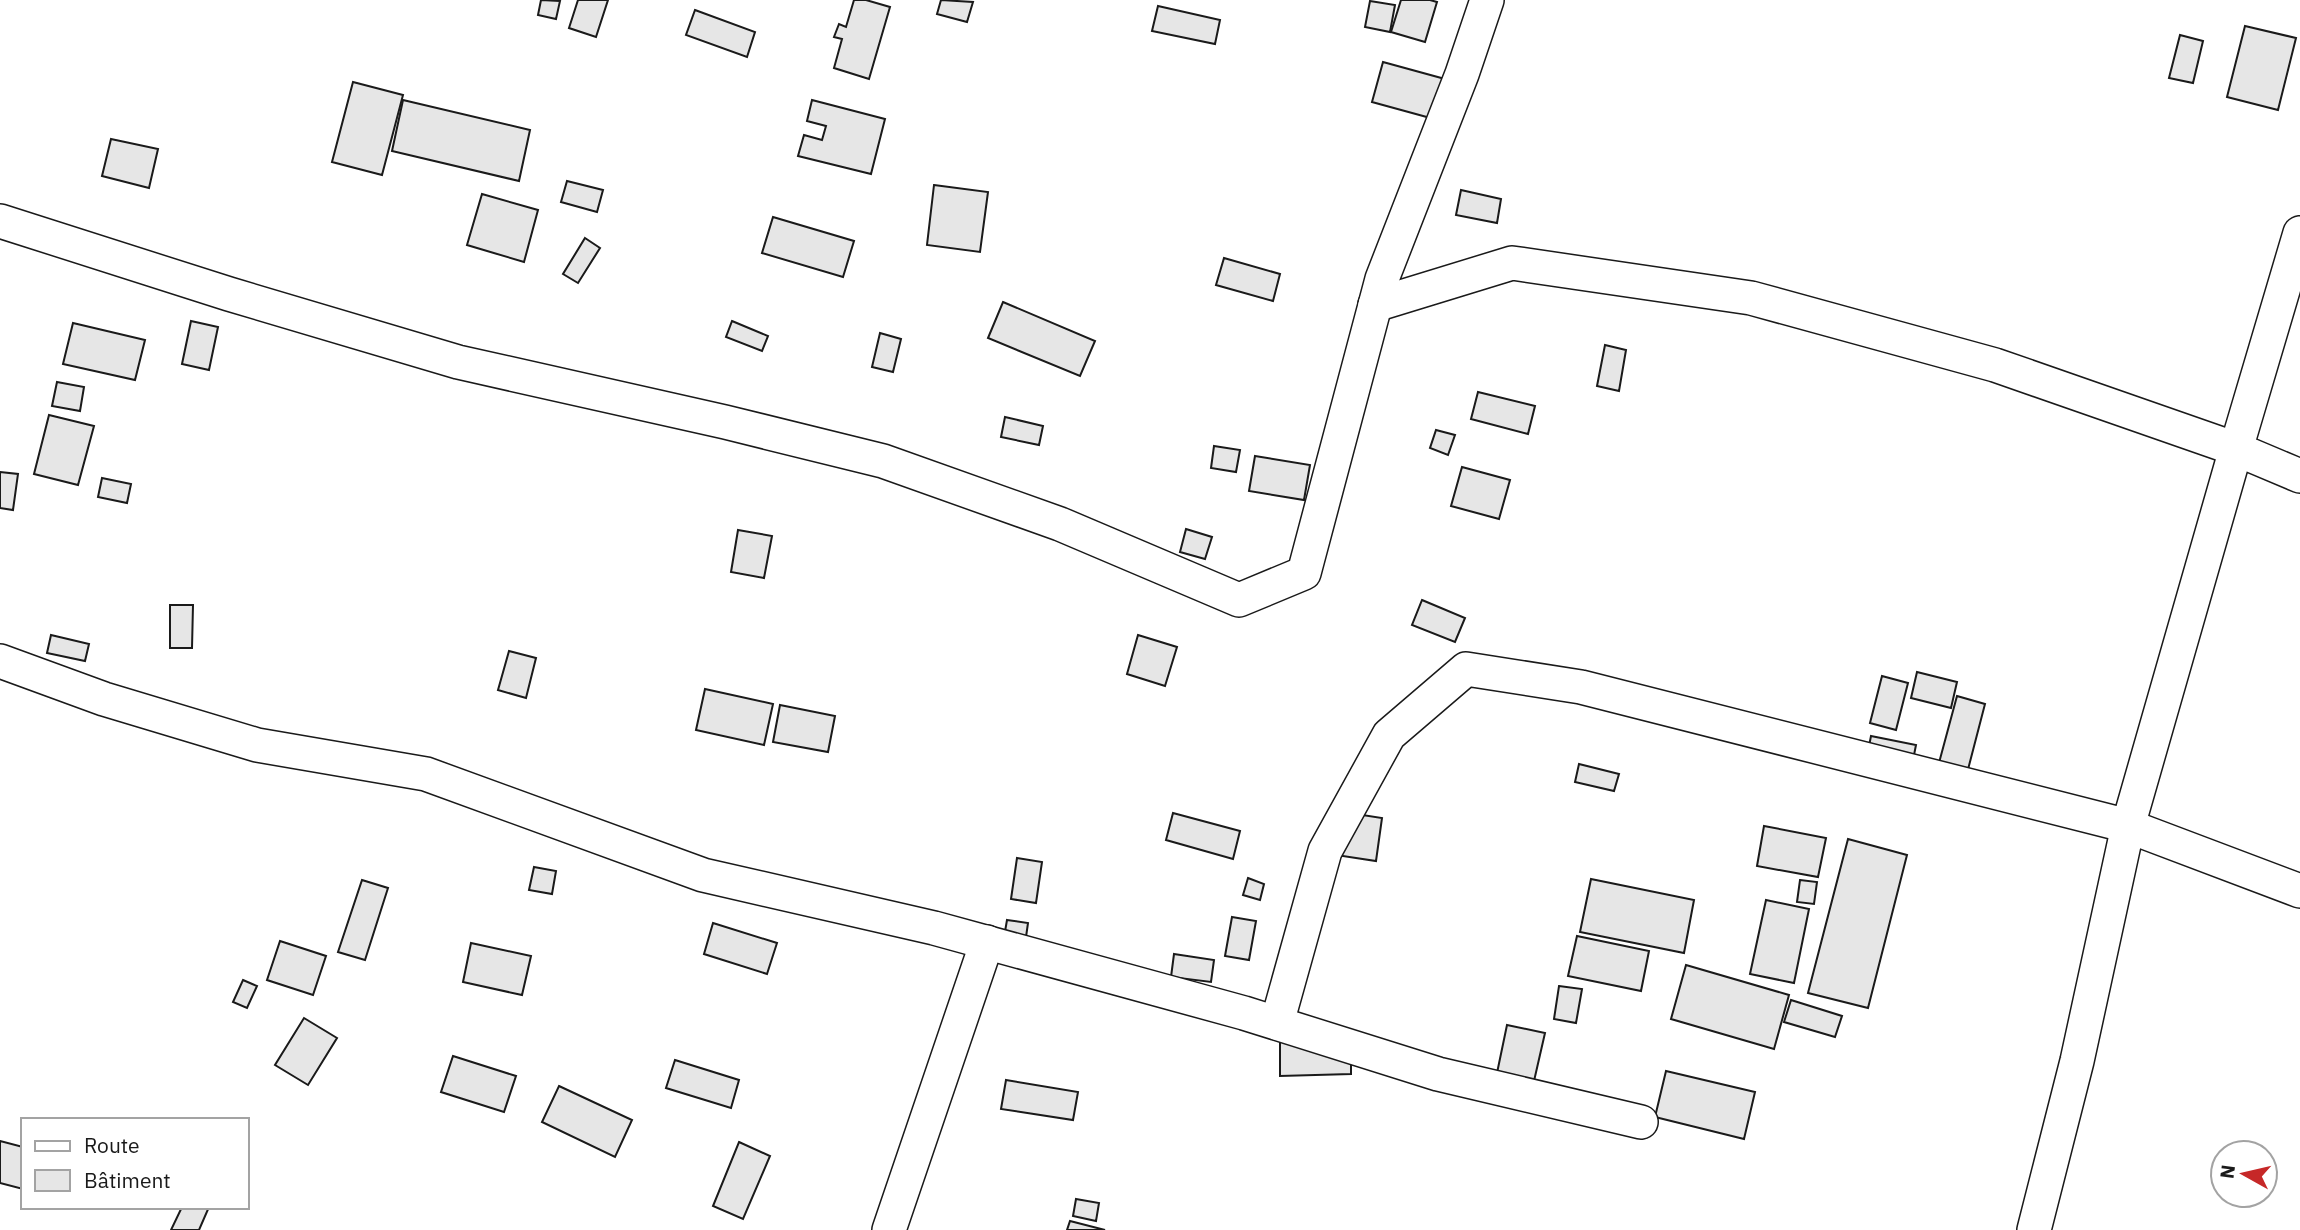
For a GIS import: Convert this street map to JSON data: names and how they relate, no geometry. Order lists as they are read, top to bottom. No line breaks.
{"legend":["Route","Bâtiment"],"north":"left"}
